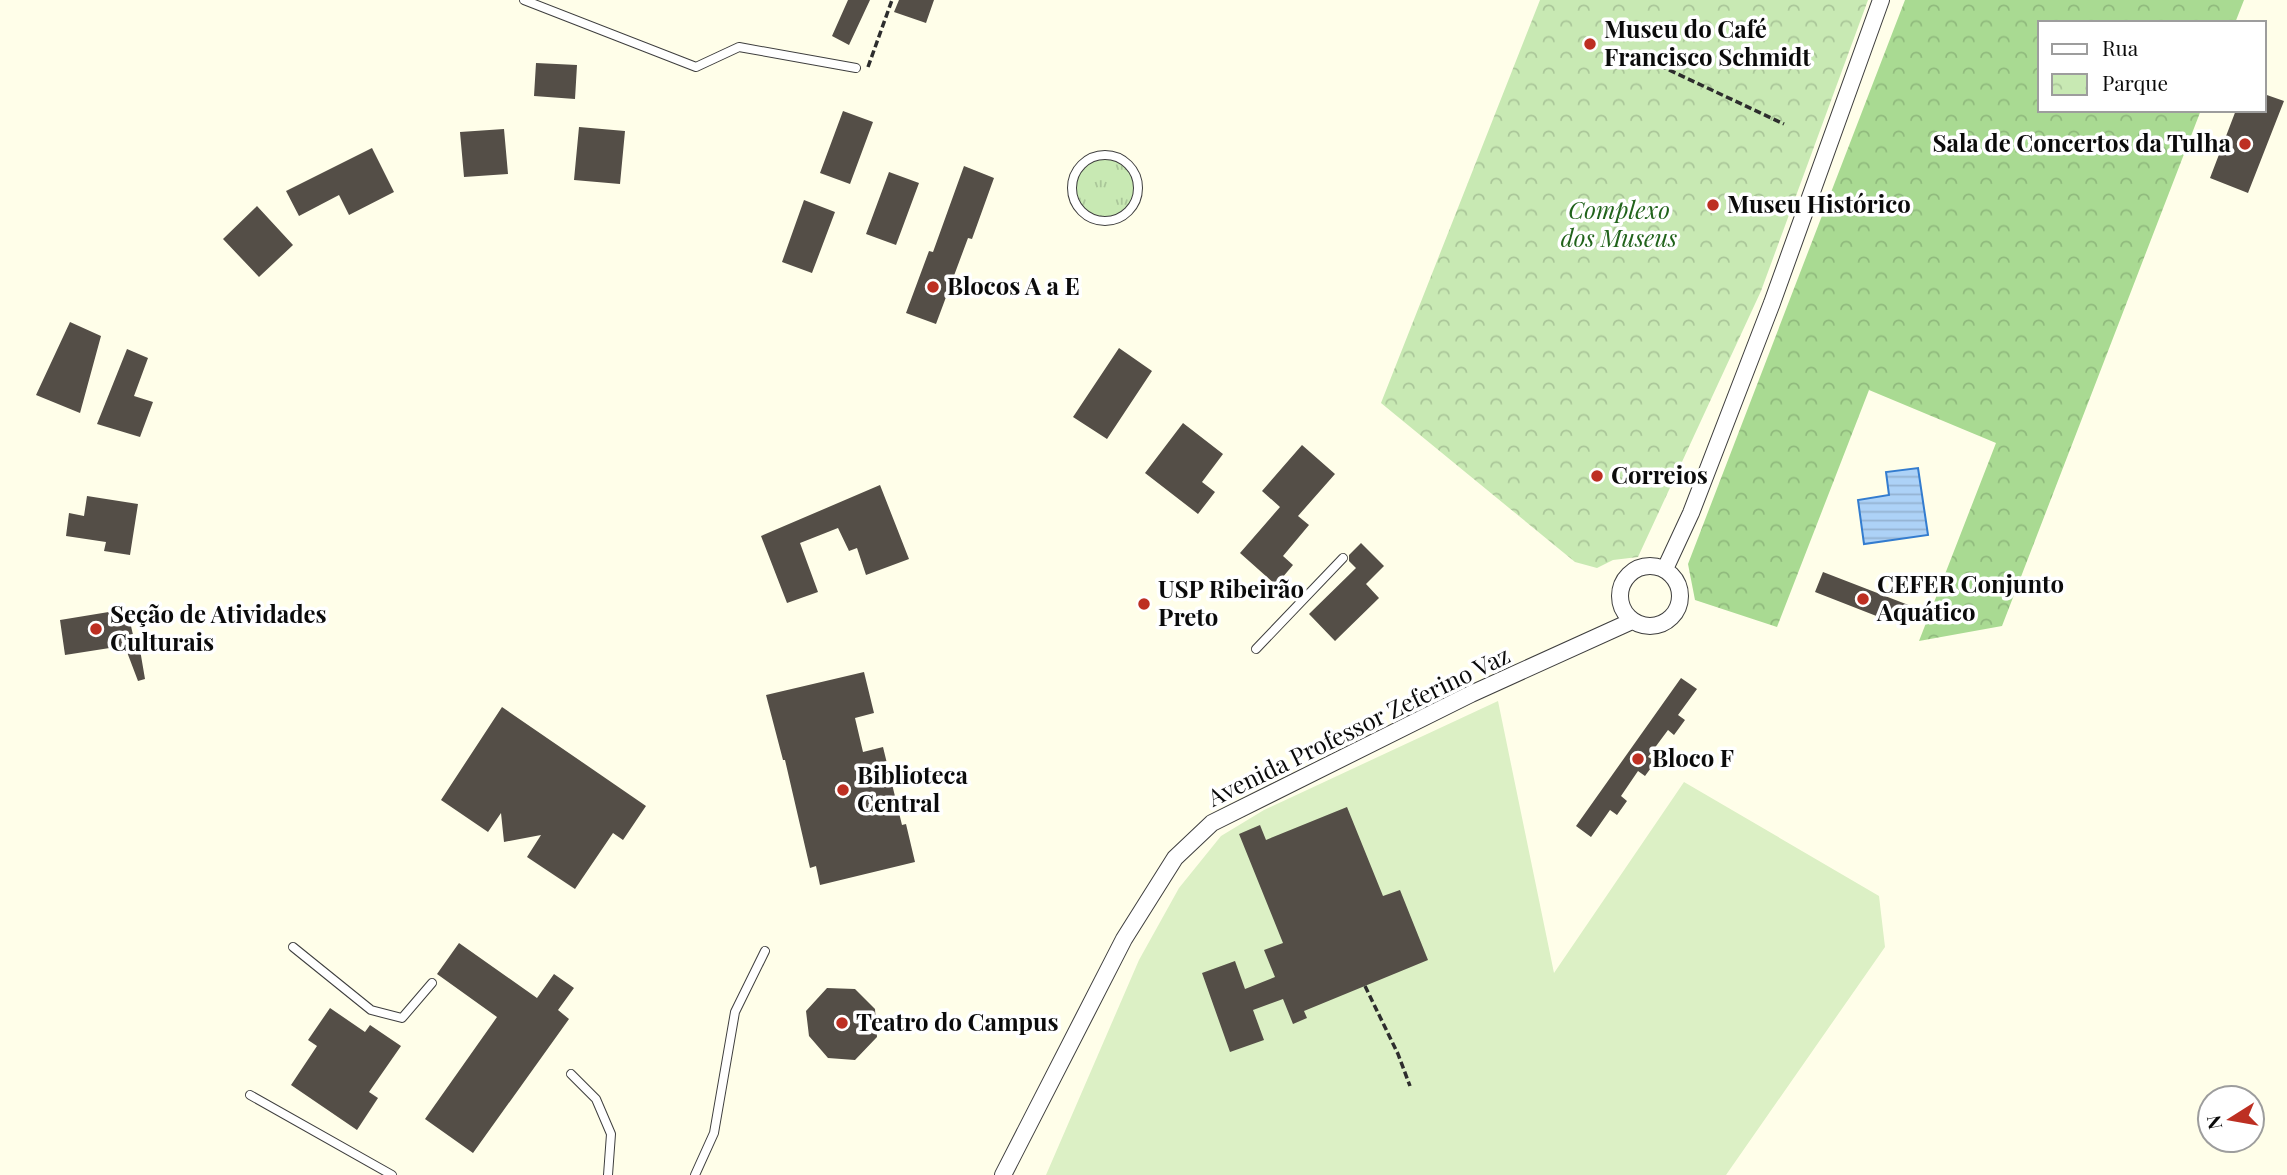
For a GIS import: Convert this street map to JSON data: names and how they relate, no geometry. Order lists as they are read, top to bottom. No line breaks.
{"streets":{"street":["Avenida Professor Zeferino Vaz"]},"parks":["Complexo dos Museus"],"places":["Museu do Café Francisco Schmidt","Sala de Concertos da Tulha","Museu Histórico","Blocos A a E","Correios","CEFER Conjunto Aquático","USP Ribeirão Preto","Seção de Atividades Culturais","Bloco F","Biblioteca Central","Teatro do Campus"],"legend":["Rua","Parque"],"north":"left"}
